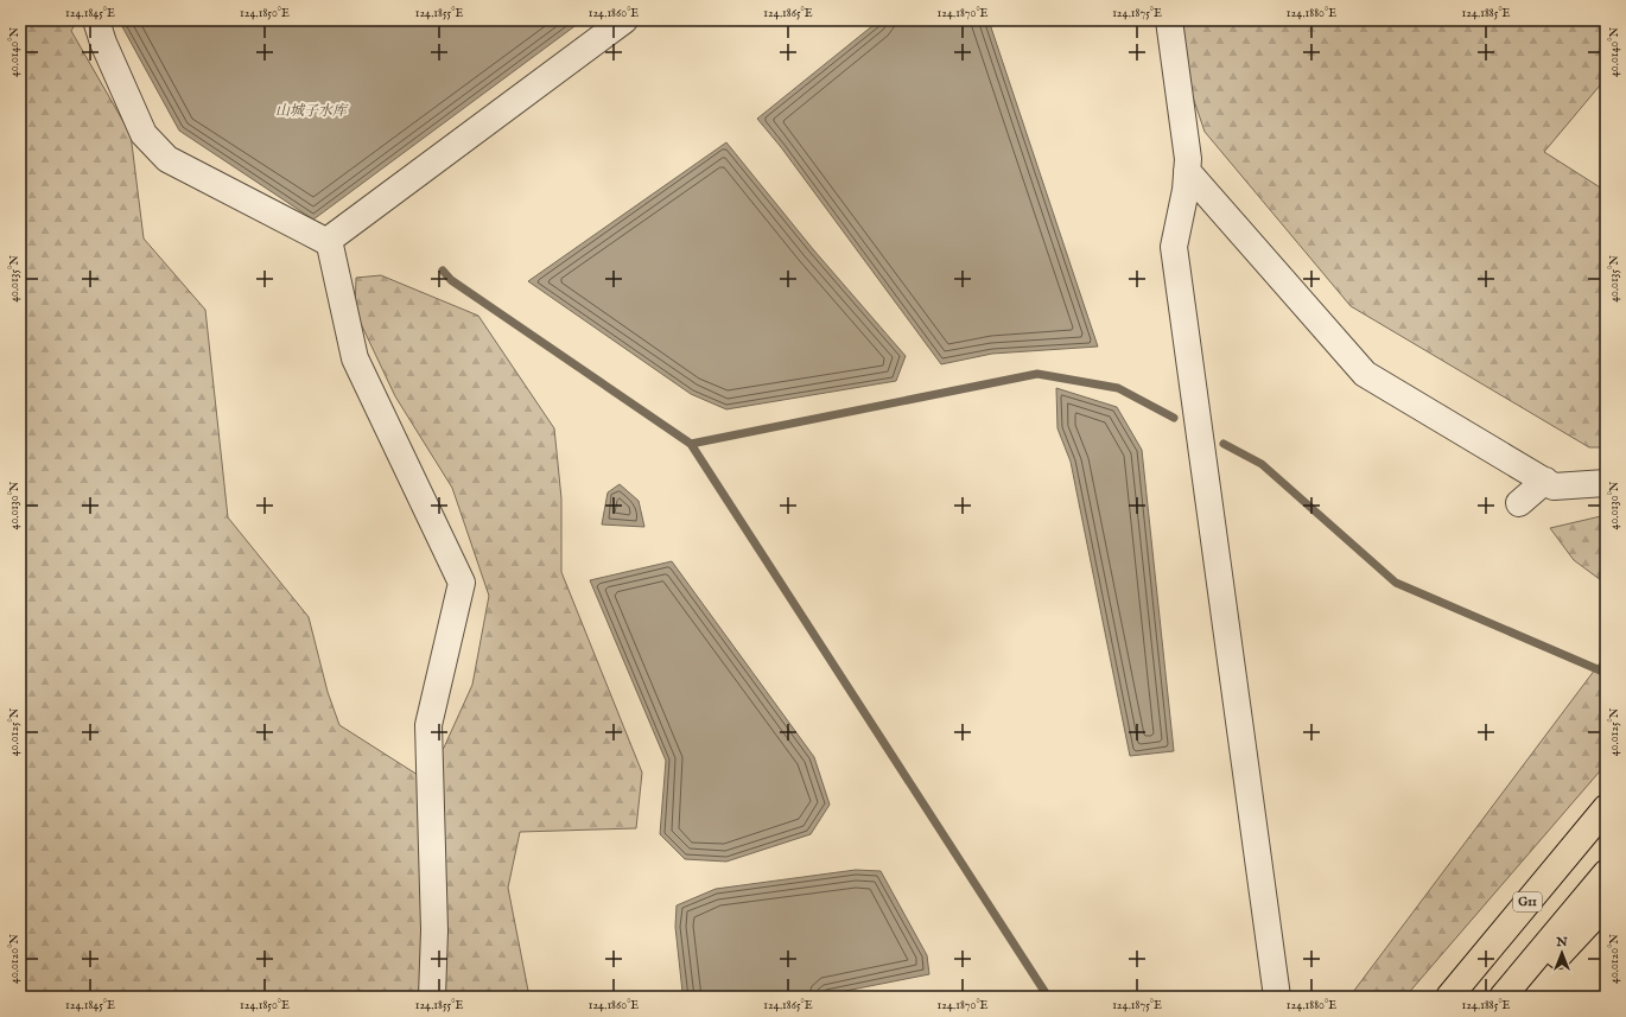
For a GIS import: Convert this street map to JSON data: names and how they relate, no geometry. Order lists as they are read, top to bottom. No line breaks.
{"streets":{"highway":["G11"]},"water":["山城子水库"],"north":"top","coordinates":["124.1845°E","124.1850°E","124.1855°E","124.1860°E","124.1865°E","124.1870°E","124.1875°E","124.1880°E","124.1885°E","40.0140°N","40.0135°N","40.0130°N","40.0125°N","40.0120°N"]}
